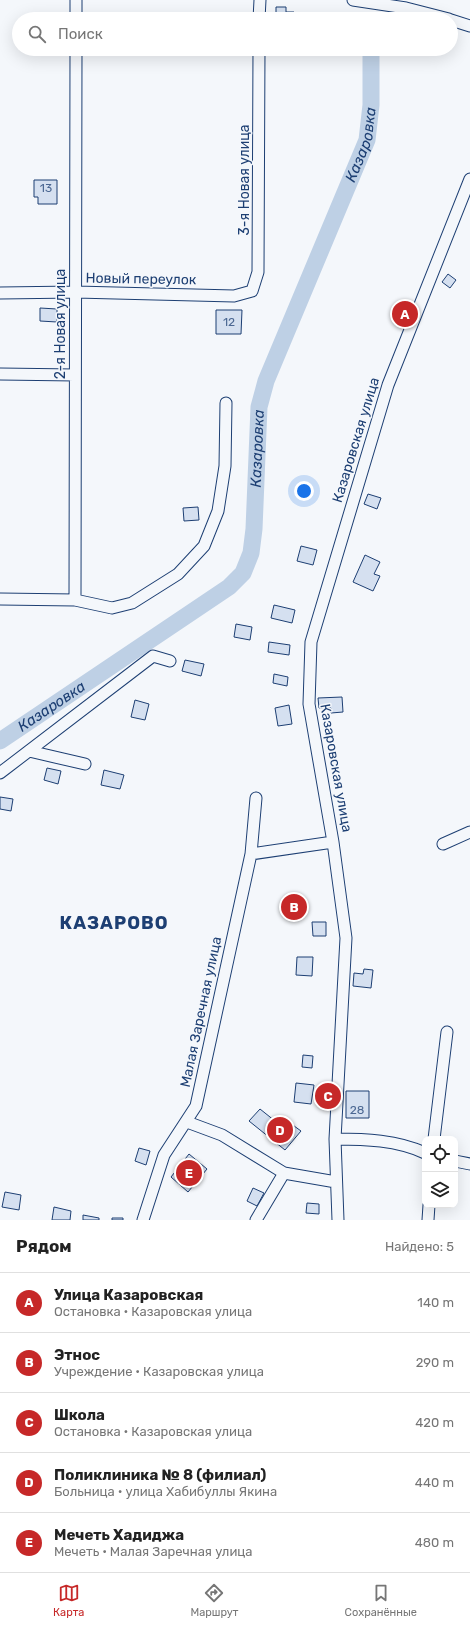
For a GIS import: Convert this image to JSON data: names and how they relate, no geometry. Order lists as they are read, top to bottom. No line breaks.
{"streets":{"street":["3-я Новая улица","Новый переулок","2-я Новая улица","Казаровская улица","Малая Заречная улица"]},"crossings":[["3-я Новая улица","Новый переулок"],["Новый переулок","2-я Новая улица"]],"districts":["КАЗАРОВО"],"water":["Казаровка"],"house_numbers":["13","12","28"],"page":{"search":"Поиск","pins":["A","B","C","D","E"],"heading":["Рядом","Найдено: 5"],"list":[{"mark":"A","name":"Улица Казаровская","note":"Остановка · Казаровская улица","value":"140 m"},{"mark":"B","name":"Этнос","note":"Учреждение · Казаровская улица","value":"290 m"},{"mark":"C","name":"Школа","note":"Остановка · Казаровская улица","value":"420 m"},{"mark":"D","name":"Поликлиника № 8 (филиал)","note":"Больница · улица Хабибуллы Якина","value":"440 m"},{"mark":"E","name":"Мечеть Хадиджа","note":"Мечеть · Малая Заречная улица","value":"480 m"}],"nav":["Карта","Маршрут","Сохранённые"]}}
